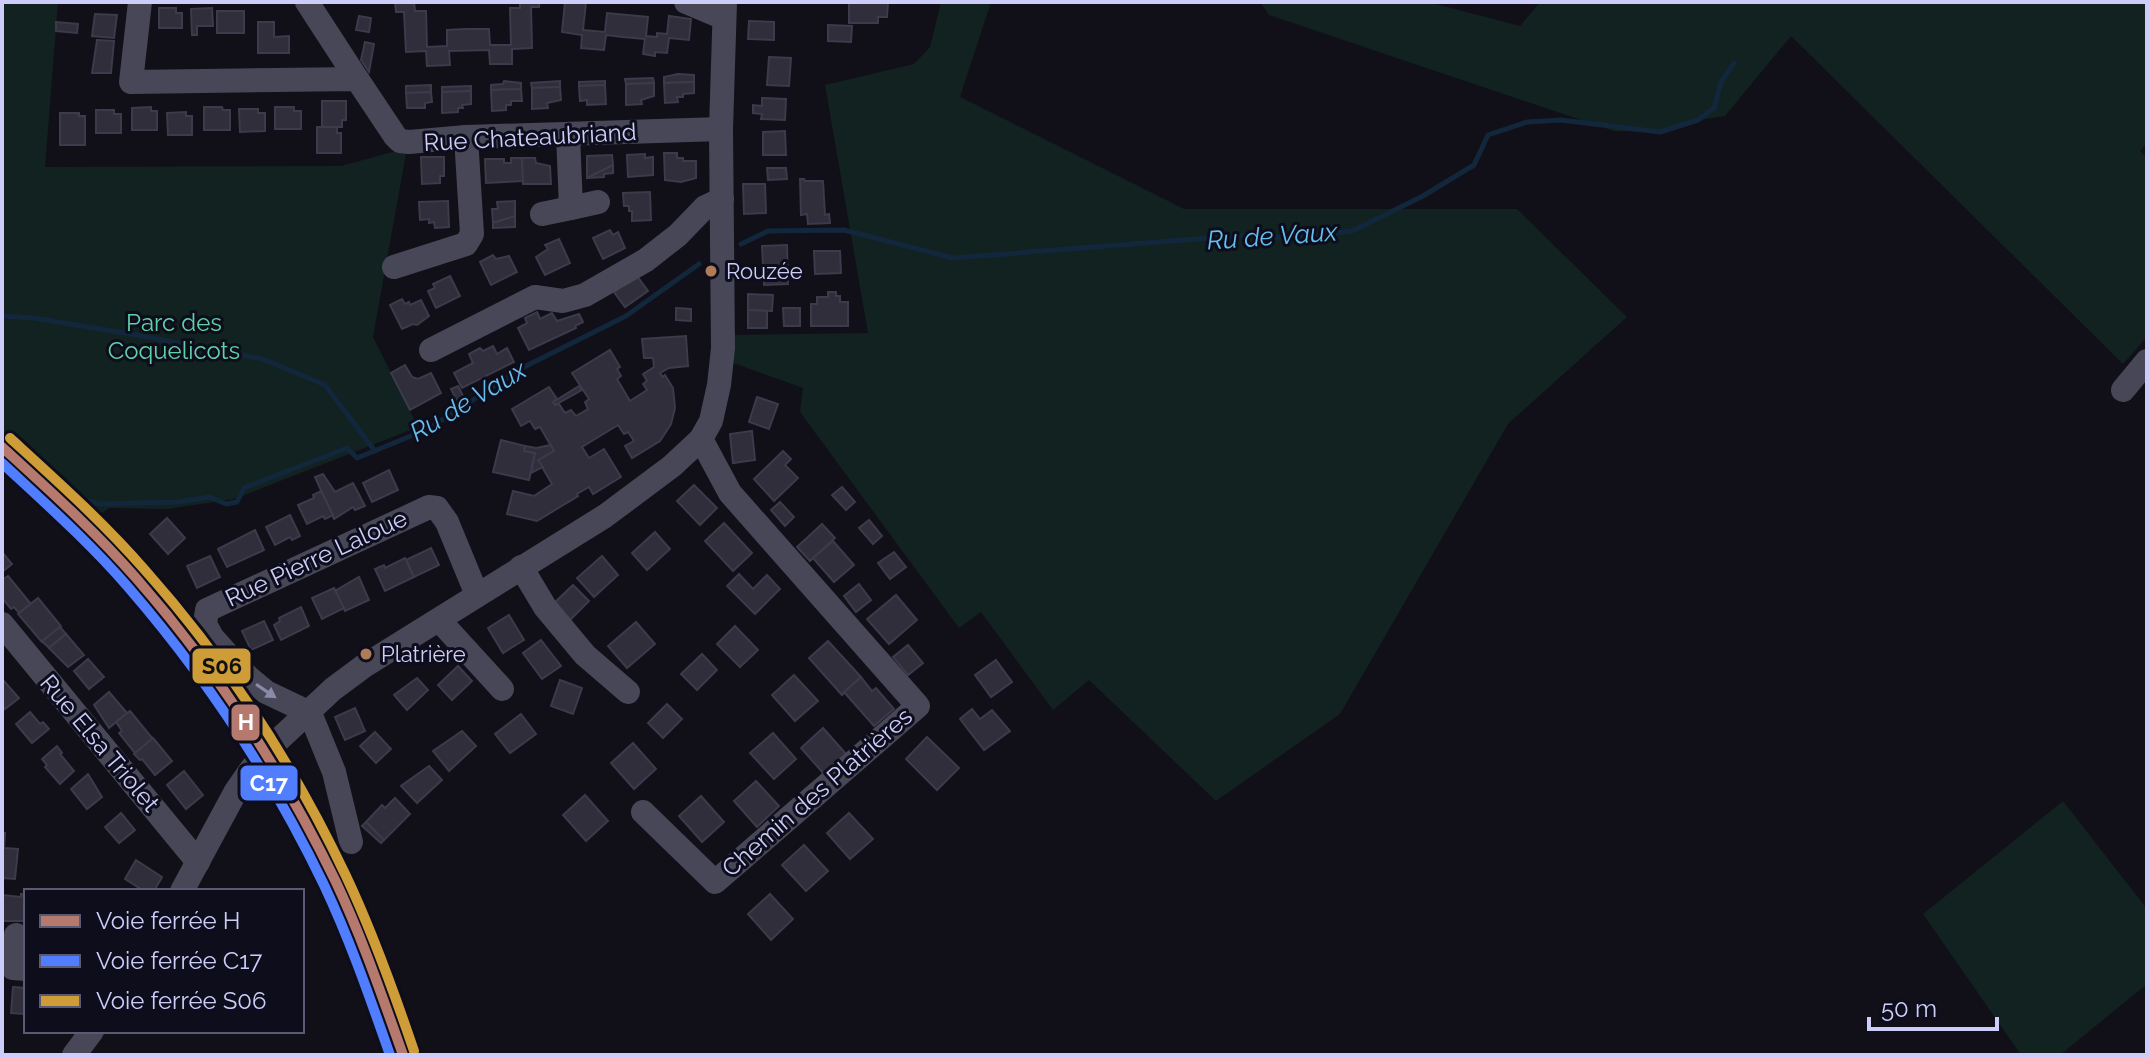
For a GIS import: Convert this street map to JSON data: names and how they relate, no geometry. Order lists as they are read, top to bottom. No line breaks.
{"streets":{"street":["Rue Chateaubriand","Rue Pierre Laloue","Rue Elsa Triolet","Chemin des Platrières"]},"water":["Ru de Vaux"],"parks":["Parc des Coquelicots"],"places":["Rouzée","Platrière"],"lines":["rail line S06","rail line H","rail line C17"],"legend":["Voie ferrée H","Voie ferrée C17","Voie ferrée S06"],"scale_bar":"50 m"}
